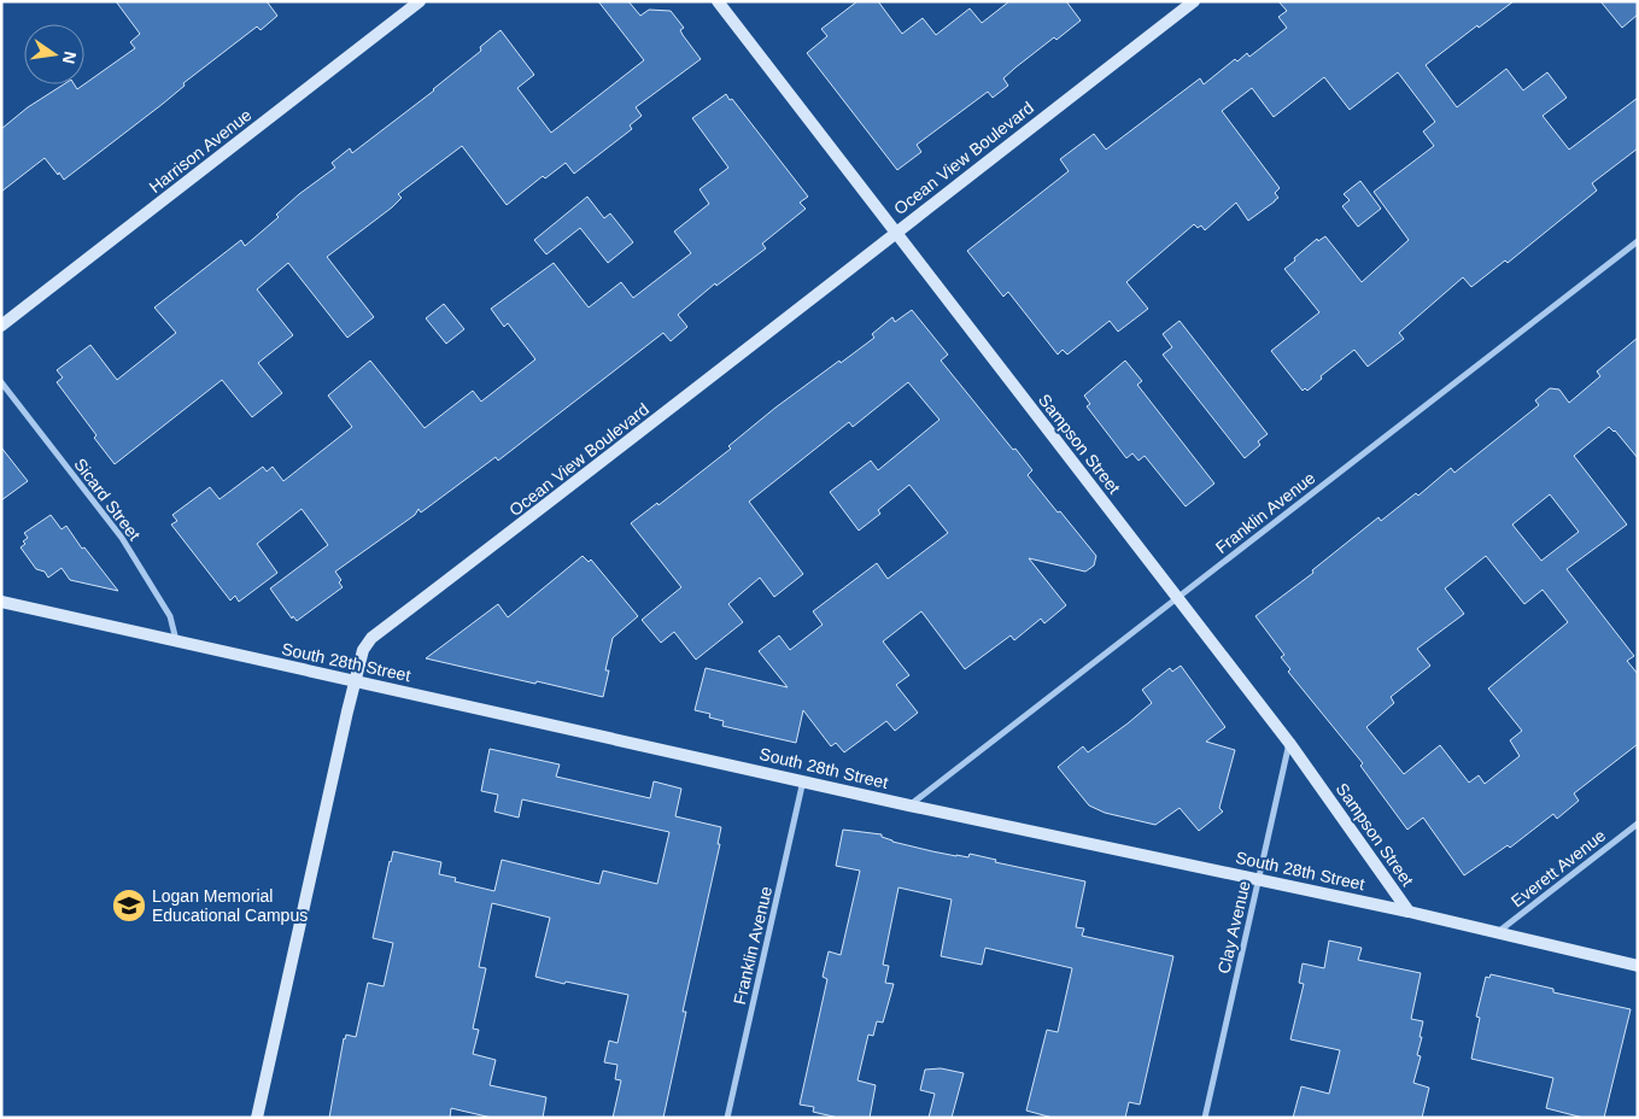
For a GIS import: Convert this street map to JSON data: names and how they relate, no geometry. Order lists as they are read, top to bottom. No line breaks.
{"streets":{"street":["Harrison Avenue","Ocean View Boulevard","Sampson Street","Sicard Street","Franklin Avenue","South 28th Street","Everett Avenue","Clay Avenue"]},"crossings":[["Ocean View Boulevard","Sampson Street"],["Ocean View Boulevard","South 28th Street"],["Sampson Street","Franklin Avenue"],["Sampson Street","South 28th Street"],["Sampson Street","Clay Avenue"],["Sicard Street","South 28th Street"],["Franklin Avenue","South 28th Street"],["South 28th Street","Everett Avenue"],["South 28th Street","Clay Avenue"]],"places":{"school or university":["Logan Memorial Educational Campus"]},"north":"right"}
